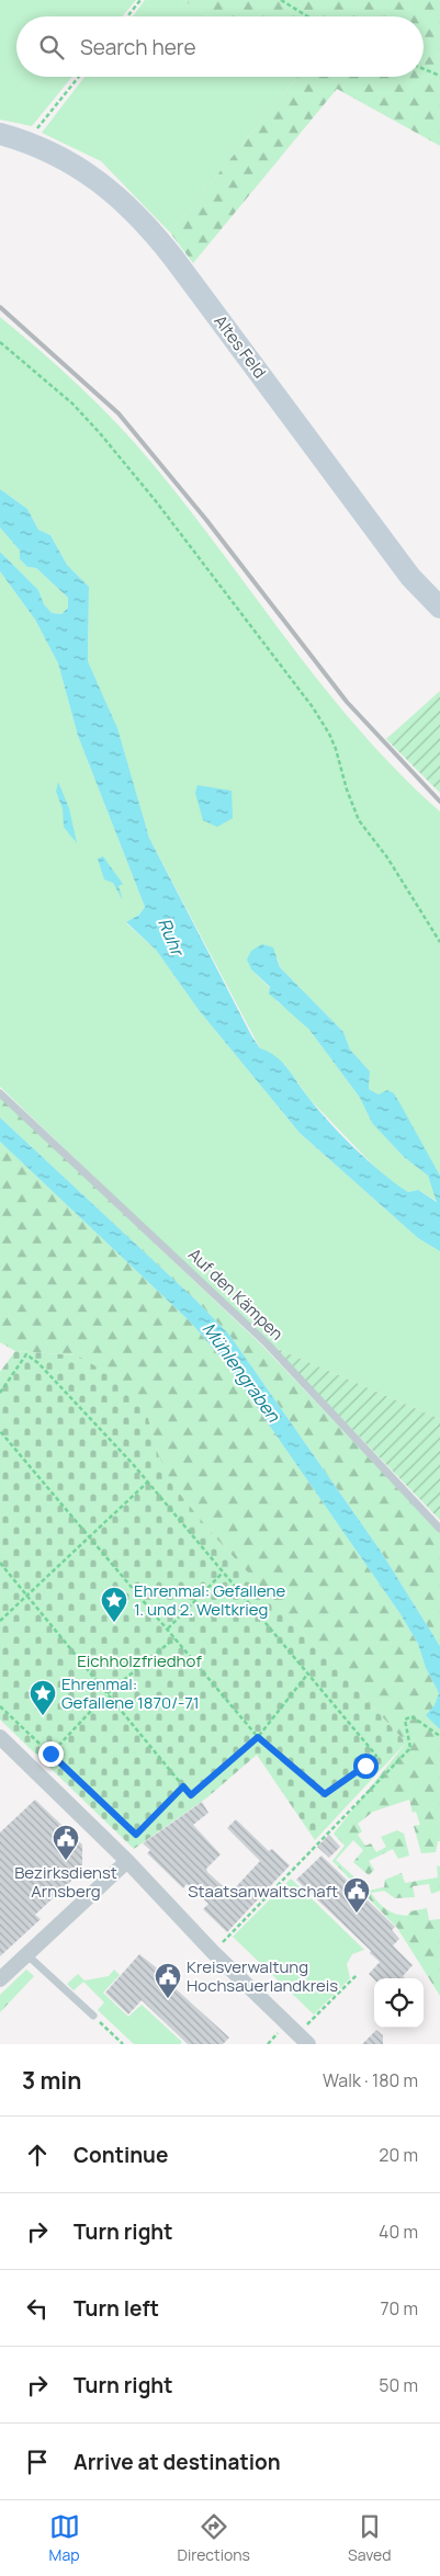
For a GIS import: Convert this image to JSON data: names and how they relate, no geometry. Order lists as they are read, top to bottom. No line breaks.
{"streets":{"main road":["Altes Feld"],"lane":["Auf den Kämpen"]},"water":["Ruhr","Mühlengraben"],"parks":["Eichholzfriedhof"],"places":{"place":["Ehrenmal: Gefallene 1. und 2. Weltkrieg","Ehrenmal: Gefallene 1870/-71"],"public building":["Bezirksdienst Arnsberg","Staatsanwaltschaft","Kreisverwaltung Hochsauerlandkreis"]},"page":{"search":"Search here","heading":["3 min","Walk · 180 m"],"list":[["Continue","20 m"],["Turn right","40 m"],["Turn left","70 m"],["Turn right","50 m"],"Arrive at destination"],"nav":["Map","Directions","Saved"]}}
